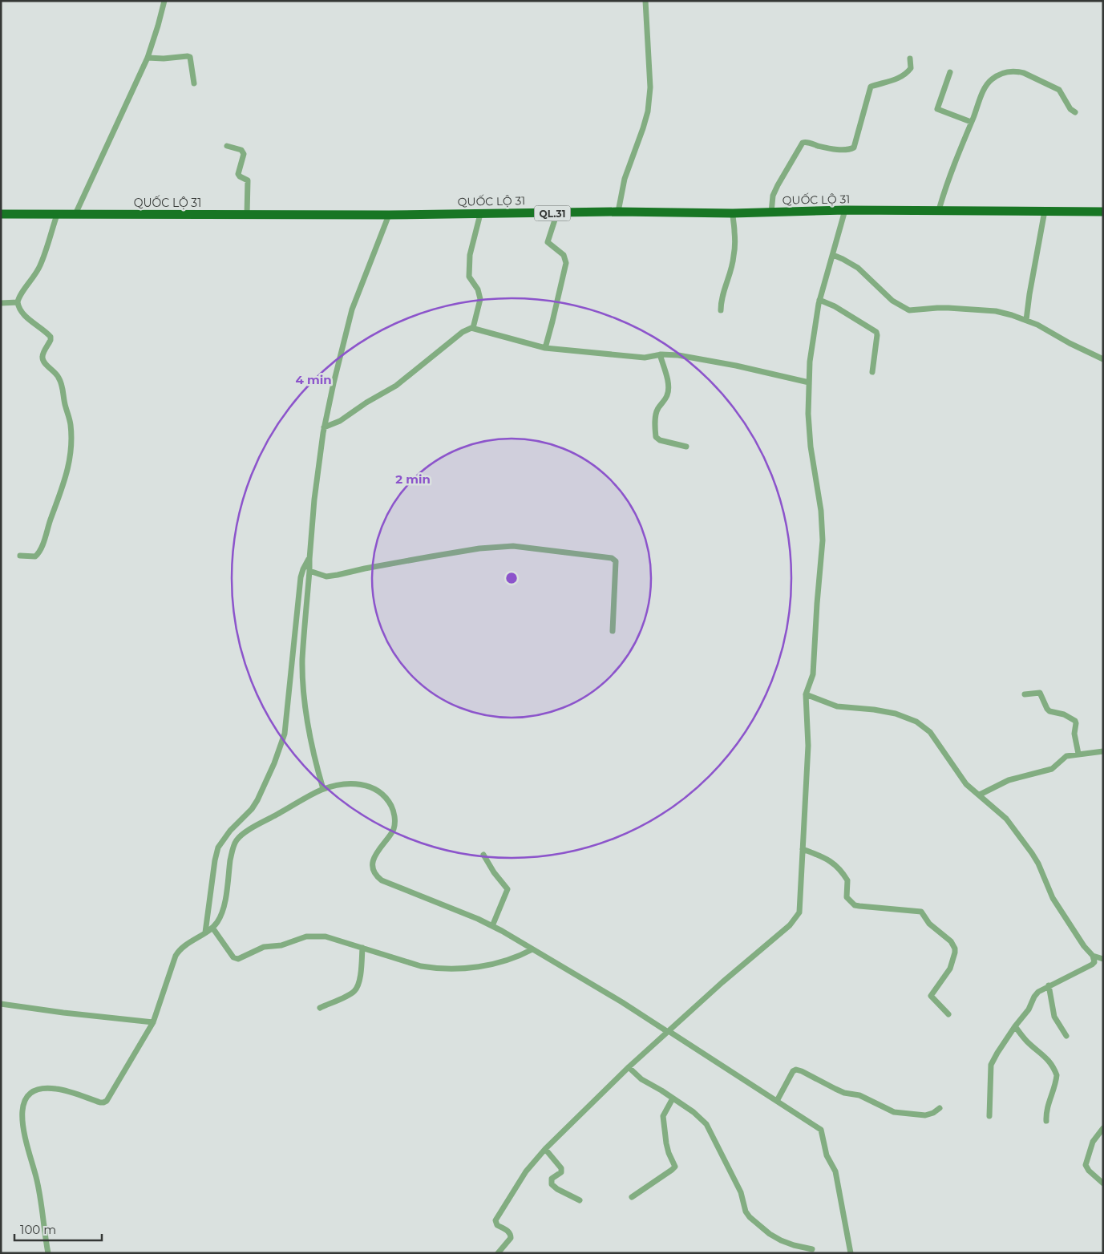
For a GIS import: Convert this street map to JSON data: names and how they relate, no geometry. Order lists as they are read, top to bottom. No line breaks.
{"streets":{"highway":["QUỐC LỘ 31","QL.31"]},"scale_bar":"100 m","rings":["4 min","2 min"]}
